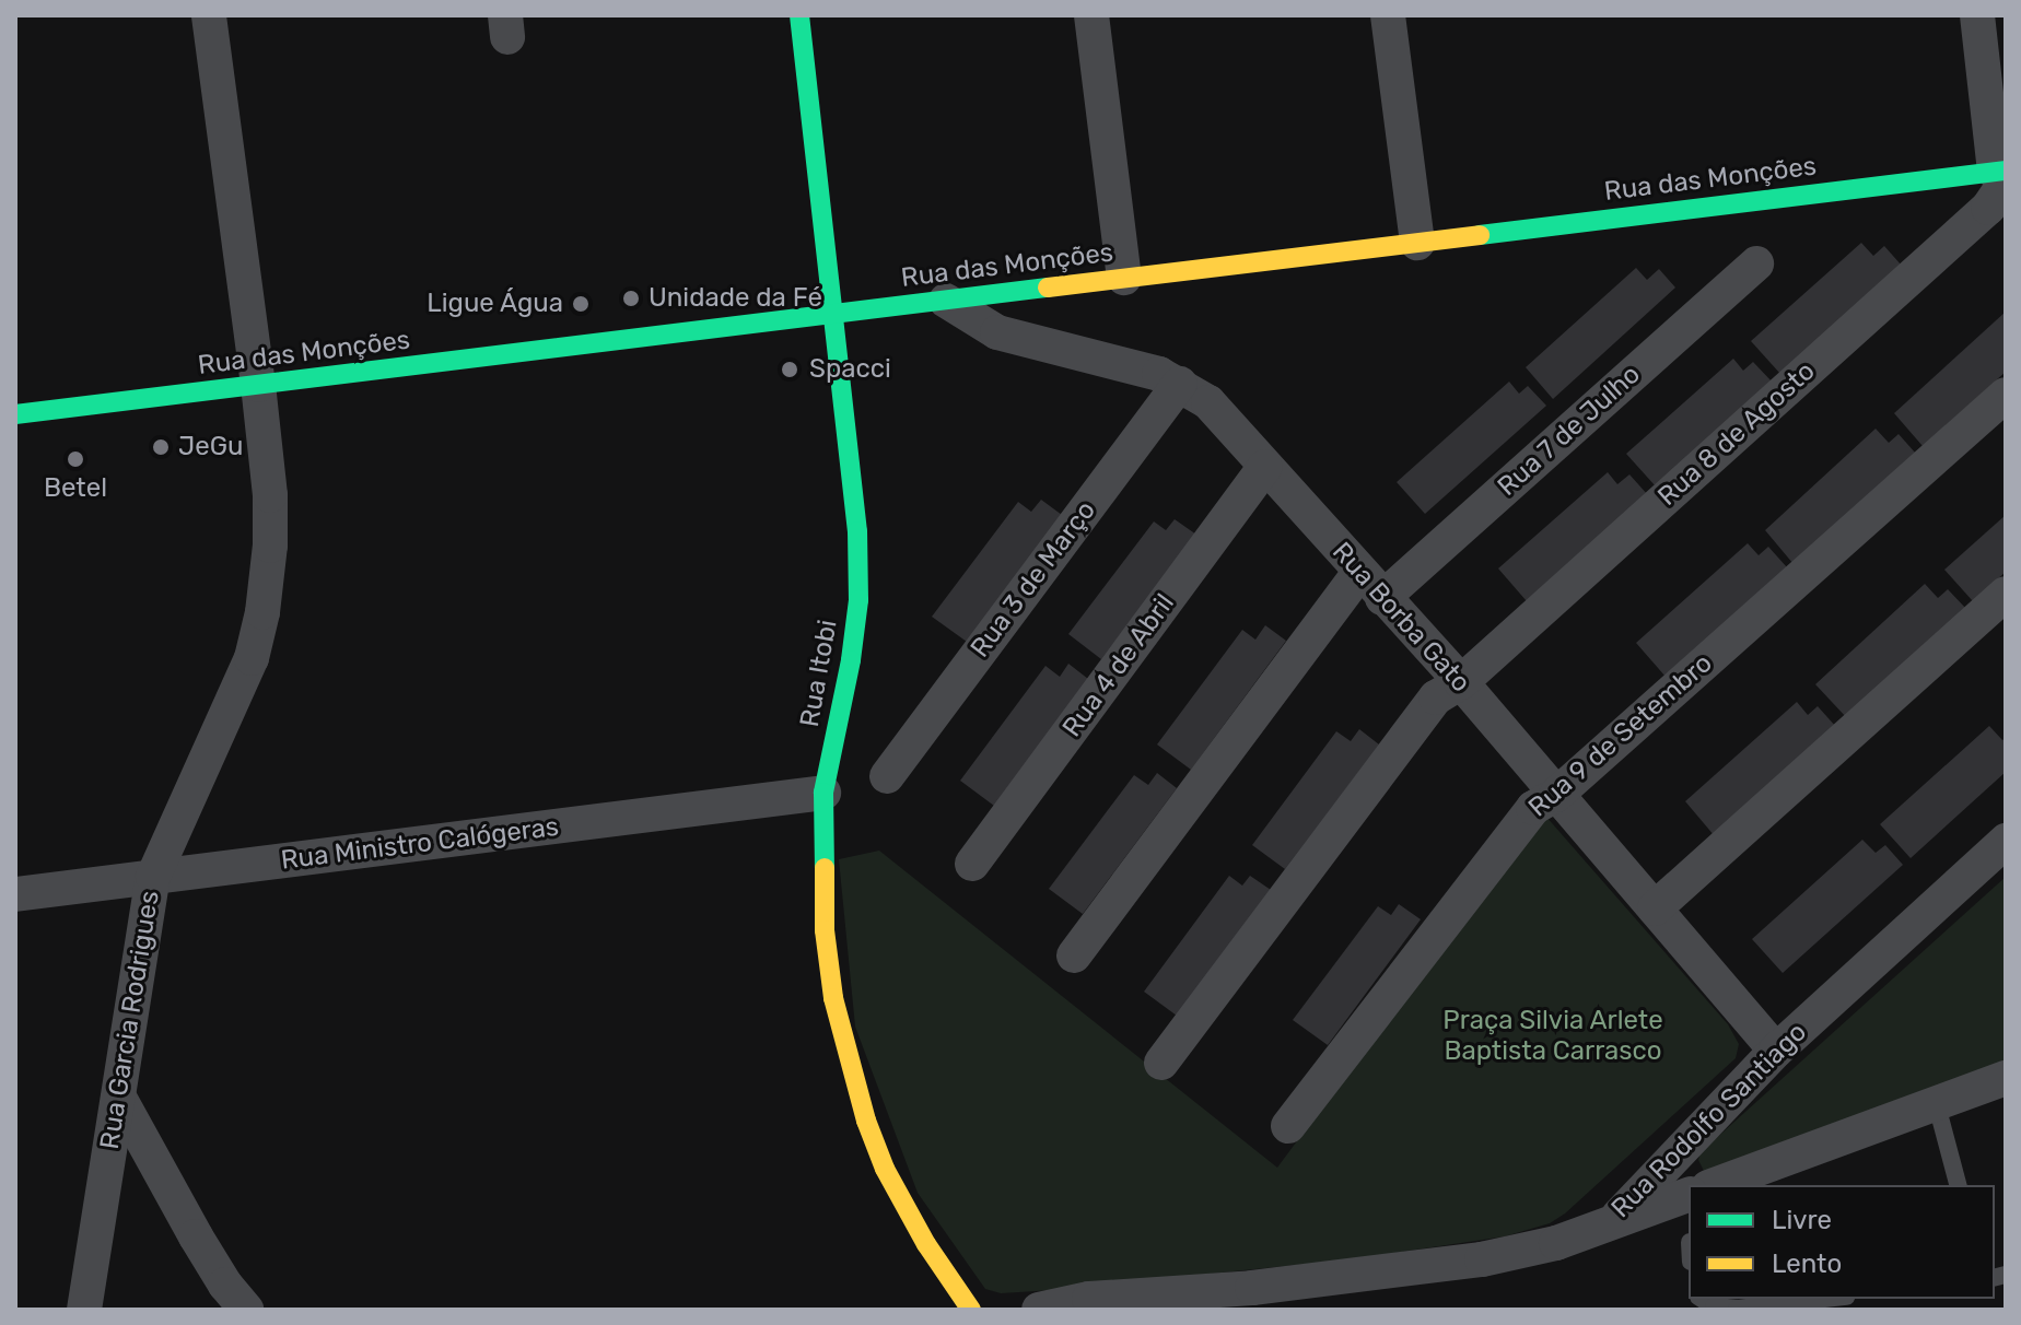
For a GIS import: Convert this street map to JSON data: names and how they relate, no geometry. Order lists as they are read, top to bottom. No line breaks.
{"streets":{"street":["Rua das Monções","Rua 7 de Julho","Rua 8 de Agosto","Rua 3 de Março","Rua Borba Gato","Rua 4 de Abril","Rua Itobi","Rua 9 de Setembro","Rua Ministro Calógeras","Rua Garcia Rodrigues","Rua Rodolfo Santiago"]},"crossings":[["Rua das Monções","Rua 8 de Agosto"],["Rua das Monções","Rua Borba Gato"],["Rua das Monções","Rua Itobi"],["Rua das Monções","Rua Garcia Rodrigues"],["Rua 7 de Julho","Rua Borba Gato"],["Rua 8 de Agosto","Rua Borba Gato"],["Rua 3 de Março","Rua Borba Gato"],["Rua Borba Gato","Rua 4 de Abril"],["Rua Borba Gato","Rua 9 de Setembro"],["Rua Borba Gato","Rua Rodolfo Santiago"],["Rua Itobi","Rua Ministro Calógeras"],["Rua Ministro Calógeras","Rua Garcia Rodrigues"]],"parks":["Praça Silvia Arlete Baptista Carrasco"],"places":["Unidade da Fé","Ligue Água","Spacci","JeGu","Betel"],"legend":["Livre","Lento"]}
